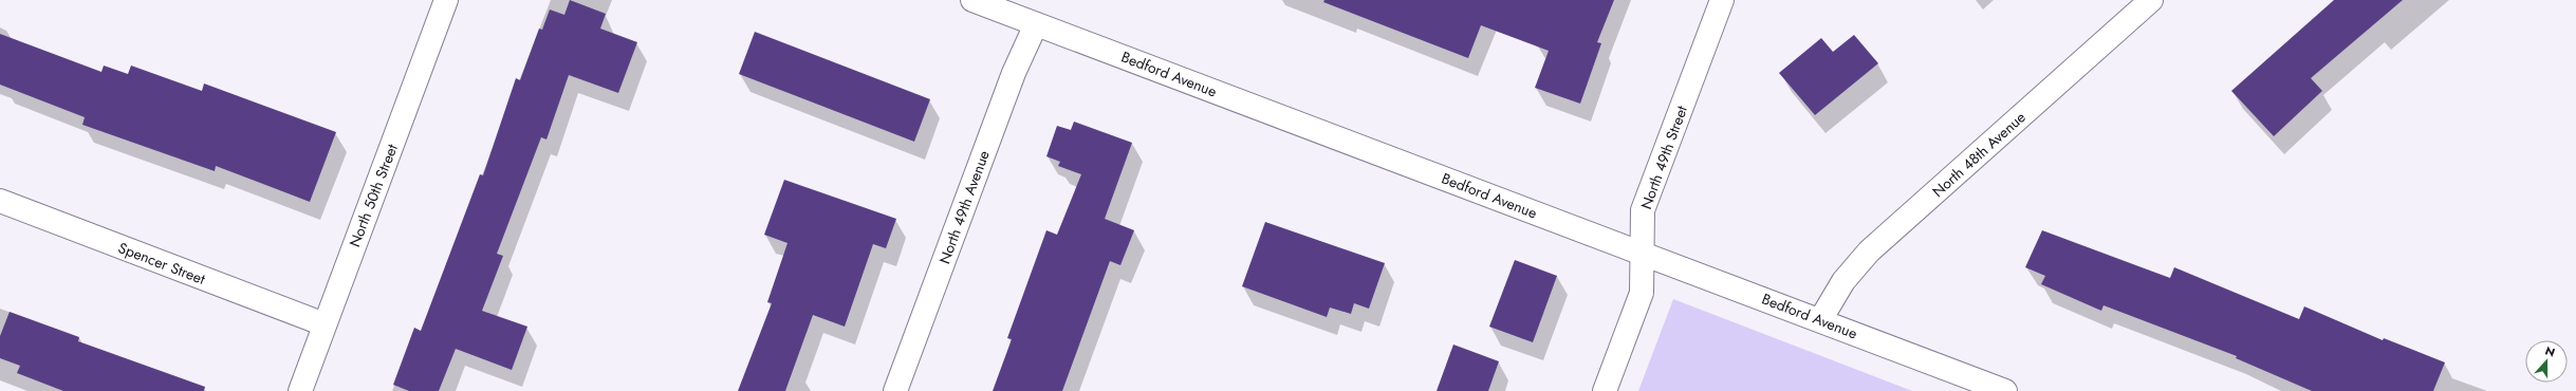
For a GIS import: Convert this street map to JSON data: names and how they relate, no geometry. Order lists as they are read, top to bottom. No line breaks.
{"streets":{"street":["Bedford Avenue","North 48th Avenue","North 49th Street","North 50th Street","North 49th Avenue","Spencer Street"]},"crossings":[["Bedford Avenue","North 48th Avenue"],["Bedford Avenue","North 49th Street"],["Bedford Avenue","North 49th Avenue"],["North 50th Street","Spencer Street"]],"north":"top"}
